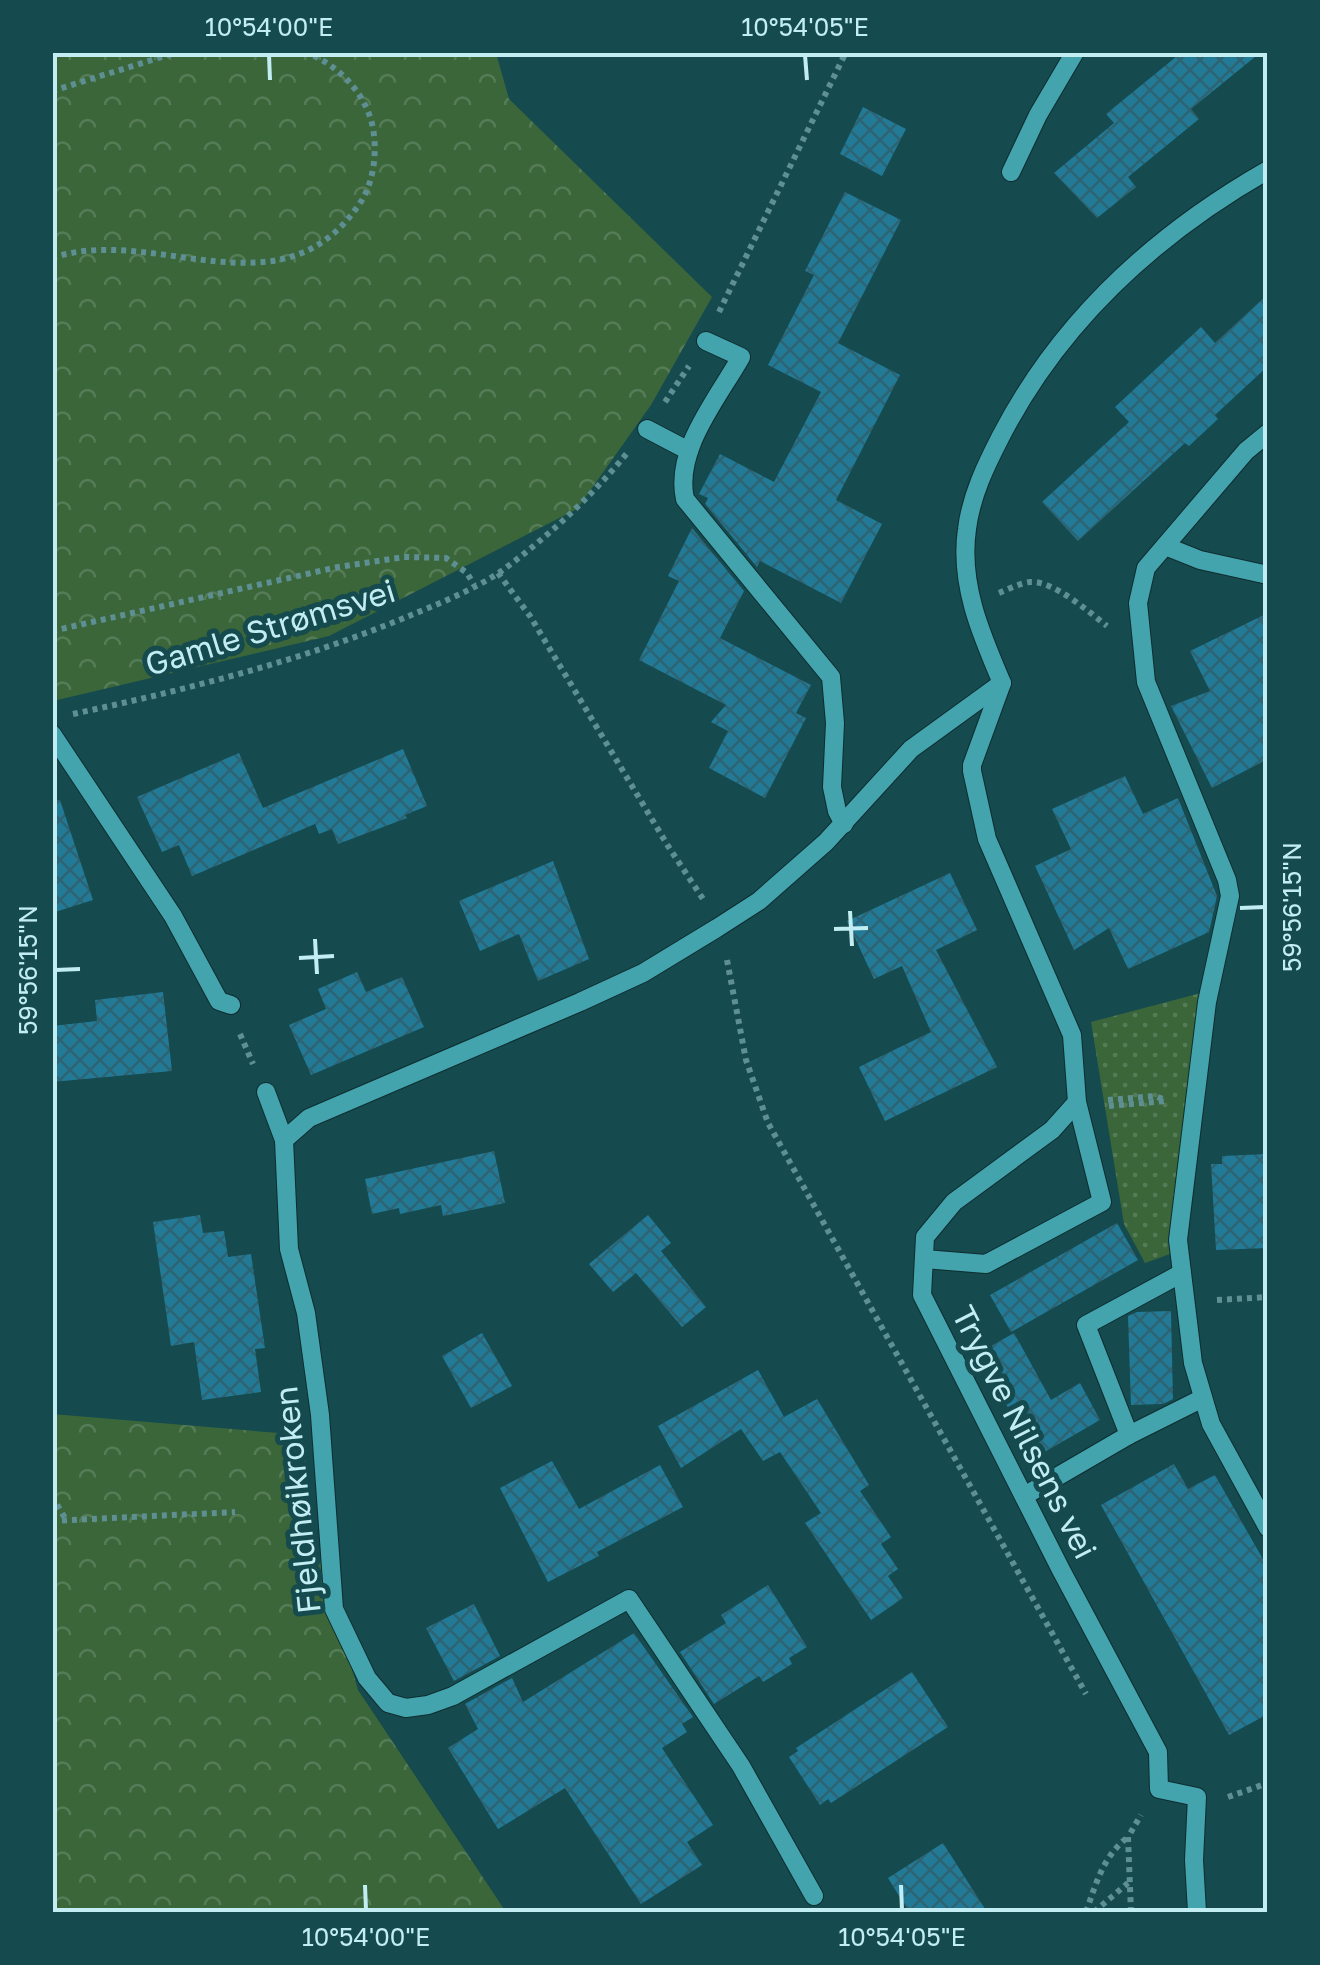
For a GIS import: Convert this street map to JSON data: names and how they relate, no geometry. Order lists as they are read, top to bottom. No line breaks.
{"streets":{"street":["Trygve Nilsens vei","Fjeldhøikroken"],"path":["Gamle Strømsvei"]},"coordinates":["10°54'00\"E","10°54'05\"E","59°56'15\"N"]}
